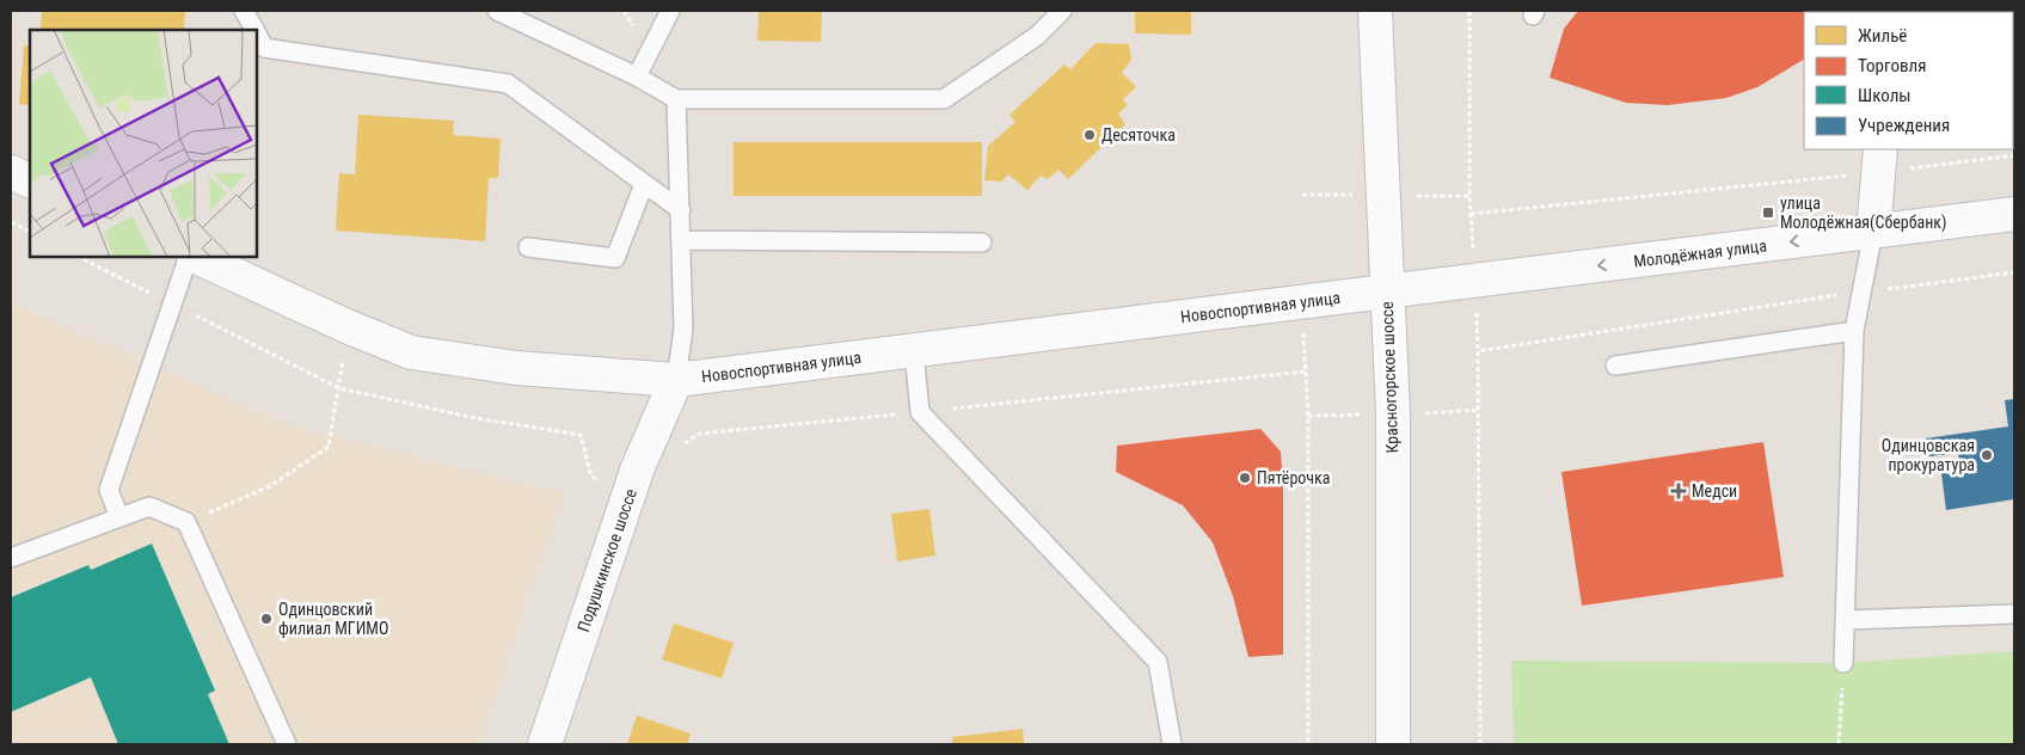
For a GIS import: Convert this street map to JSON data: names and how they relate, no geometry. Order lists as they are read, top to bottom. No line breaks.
{"streets":{"main road":["Молодёжная улица","Новоспортивная улица","Красногорское шоссе","Подушкинское шоссе"]},"crossings":[["Молодёжная улица","Новоспортивная улица"],["Молодёжная улица","Красногорское шоссе"],["Новоспортивная улица","Красногорское шоссе"],["Новоспортивная улица","Подушкинское шоссе"]],"one_way":["Молодёжная улица"],"places":{"other":["Десяточка","Одинцовская прокуратура","Пятёрочка","Одинцовский филиал МГИМО"],"transit":["улица Молодёжная(Сбербанк)"],"health":["Медси"]},"legend":["Жильё","Торговля","Школы","Учреждения"]}
